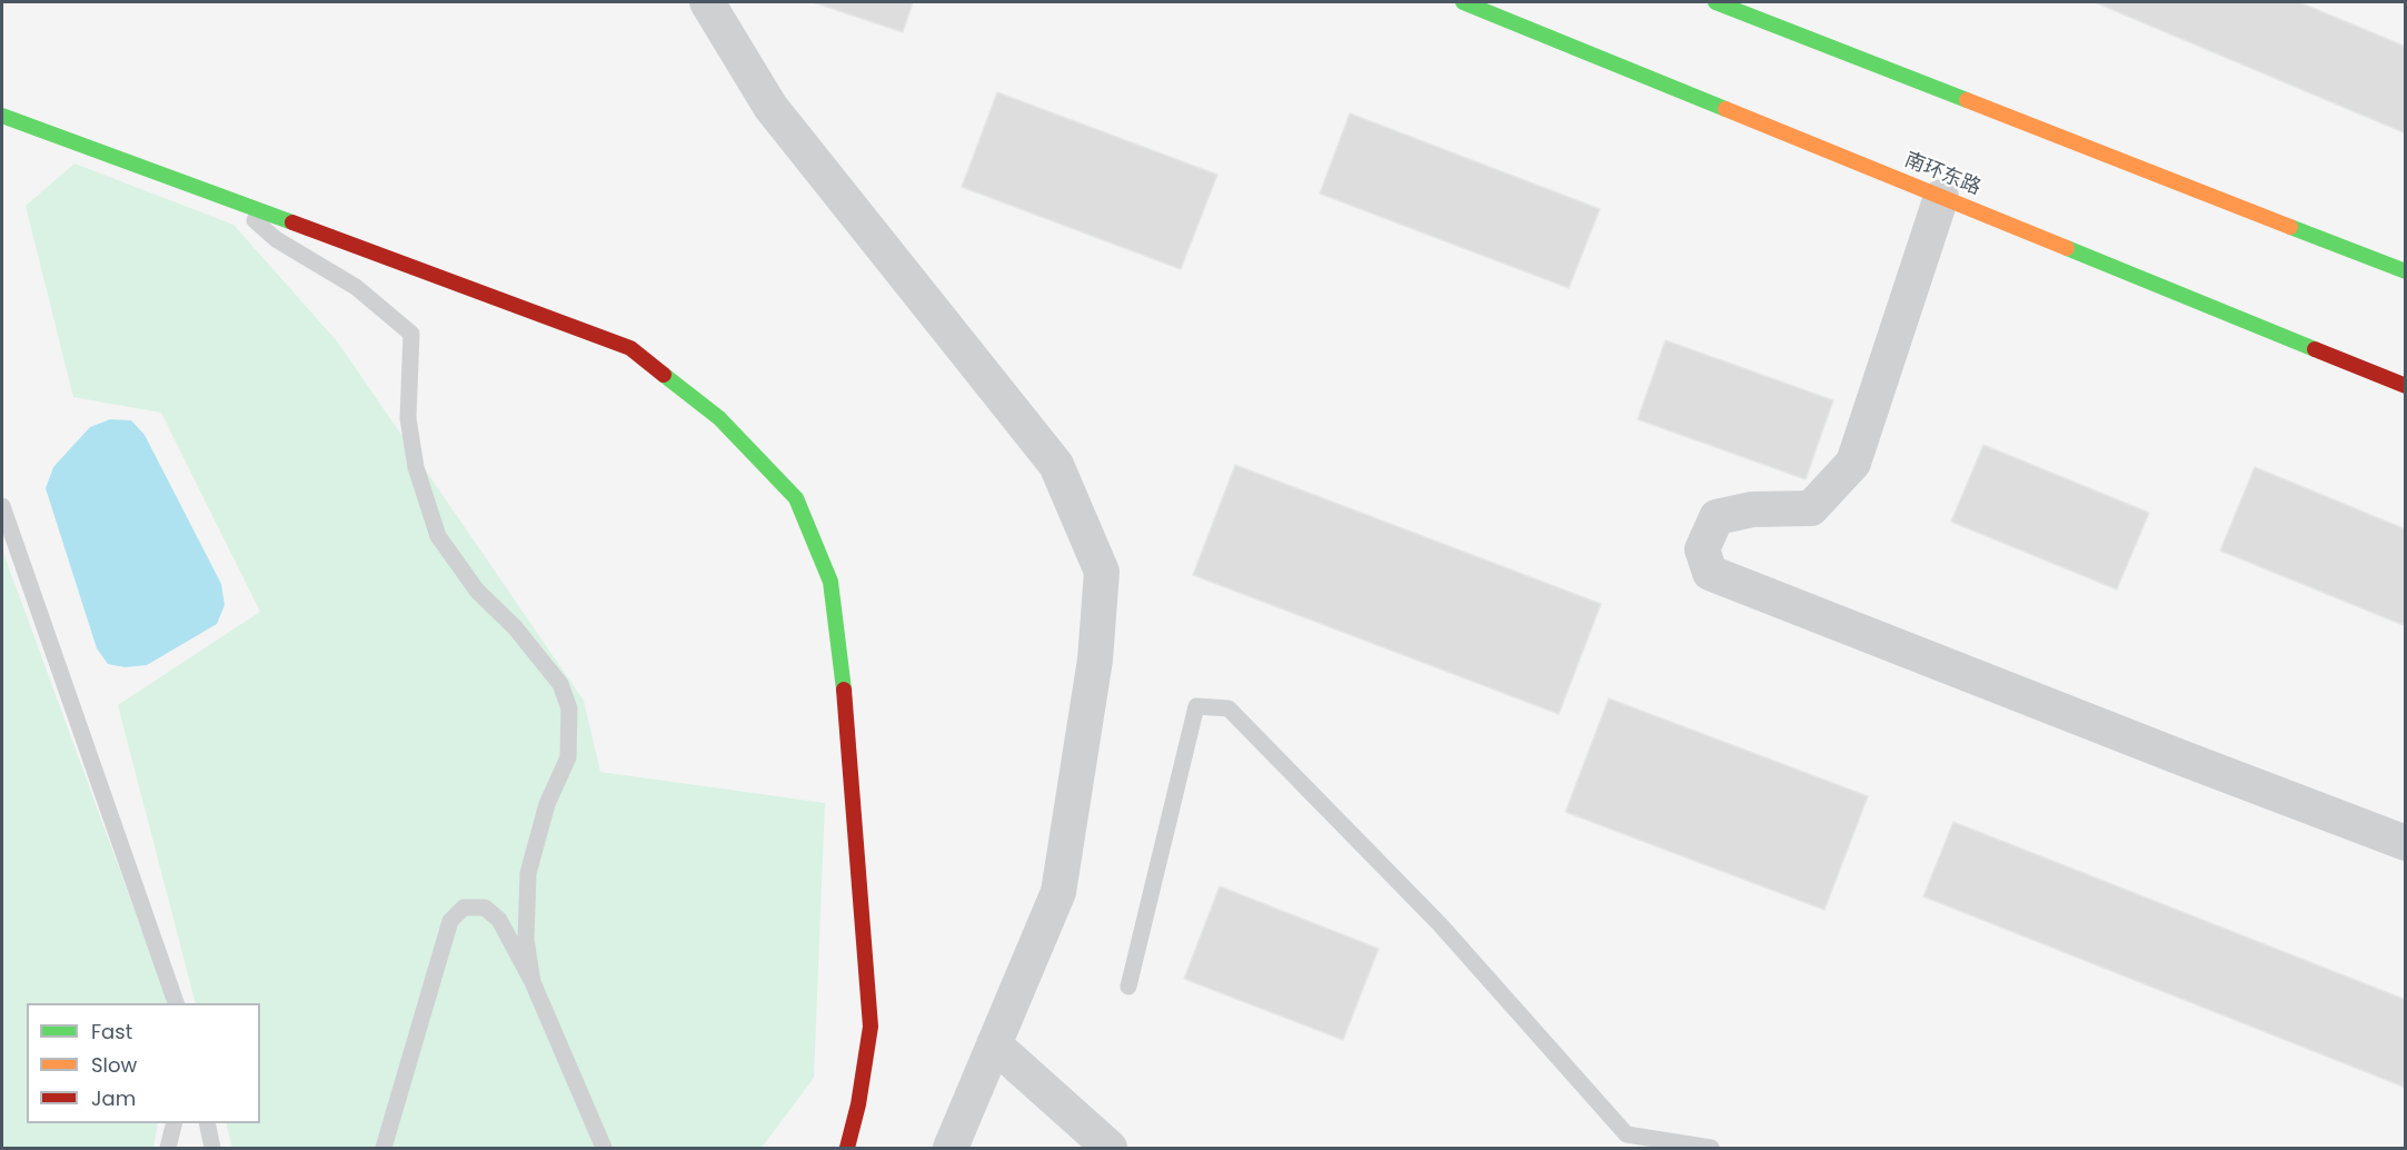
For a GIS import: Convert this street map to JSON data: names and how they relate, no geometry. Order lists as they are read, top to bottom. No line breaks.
{"streets":{"main road":["南环东路"]},"legend":["Fast","Slow","Jam"]}
